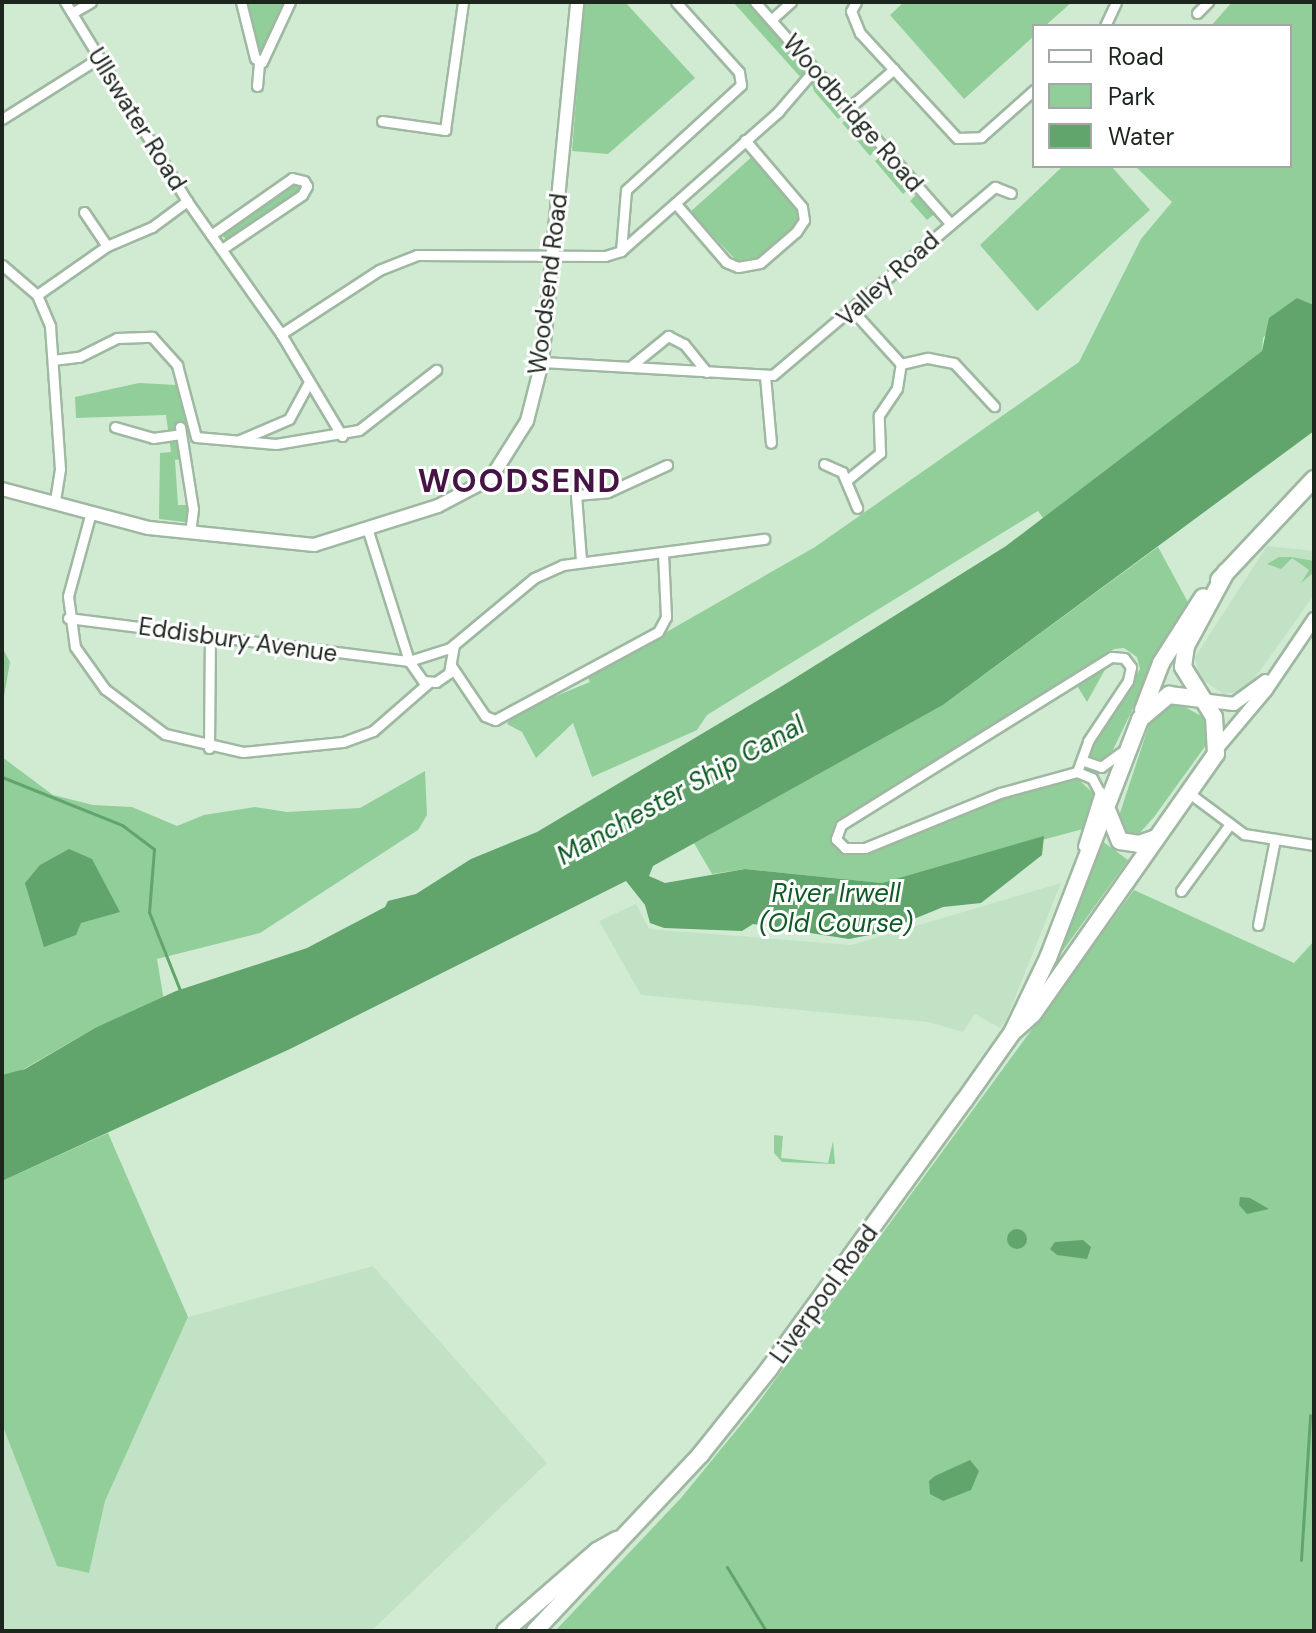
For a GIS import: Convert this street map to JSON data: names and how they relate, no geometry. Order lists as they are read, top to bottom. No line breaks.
{"streets":{"highway":["Liverpool Road"],"street":["Woodbridge Road","Ullswater Road","Valley Road","Woodsend Road","Eddisbury Avenue"]},"crossings":[["Woodbridge Road","Valley Road"]],"districts":["WOODSEND"],"water":["Manchester Ship Canal","River Irwell (Old Course)"],"legend":["Road","Park","Water"]}
